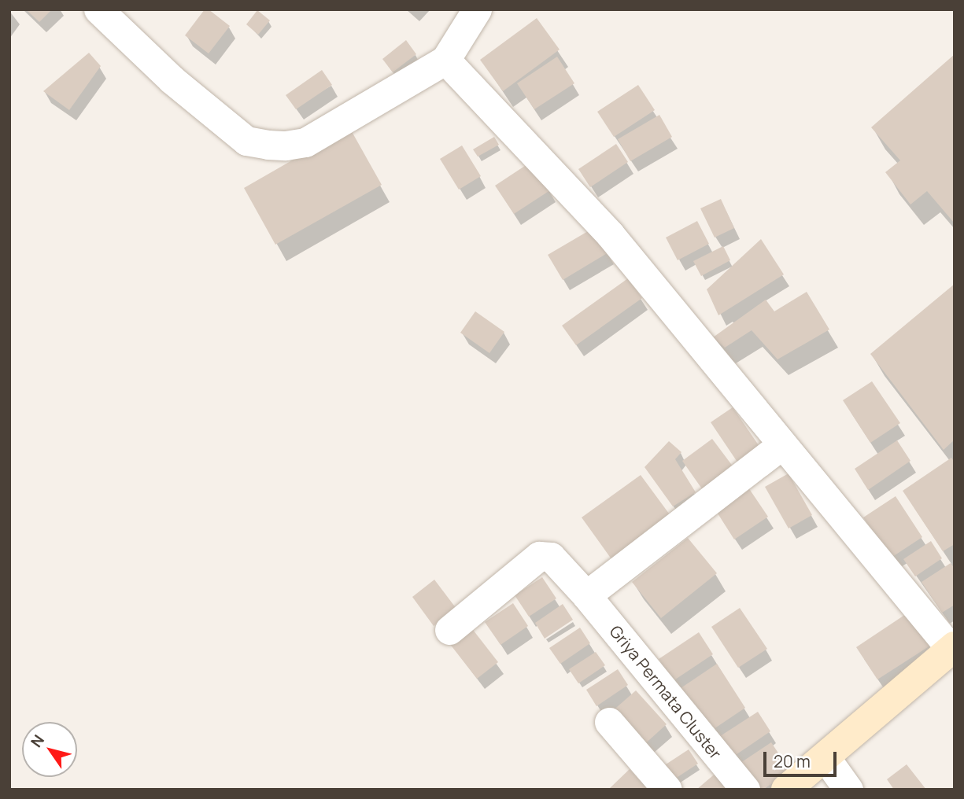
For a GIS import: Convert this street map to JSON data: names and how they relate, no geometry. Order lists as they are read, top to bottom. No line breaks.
{"streets":{"street":["Griya Permata Cluster"]},"scale_bar":"20 m","north":"top left"}
